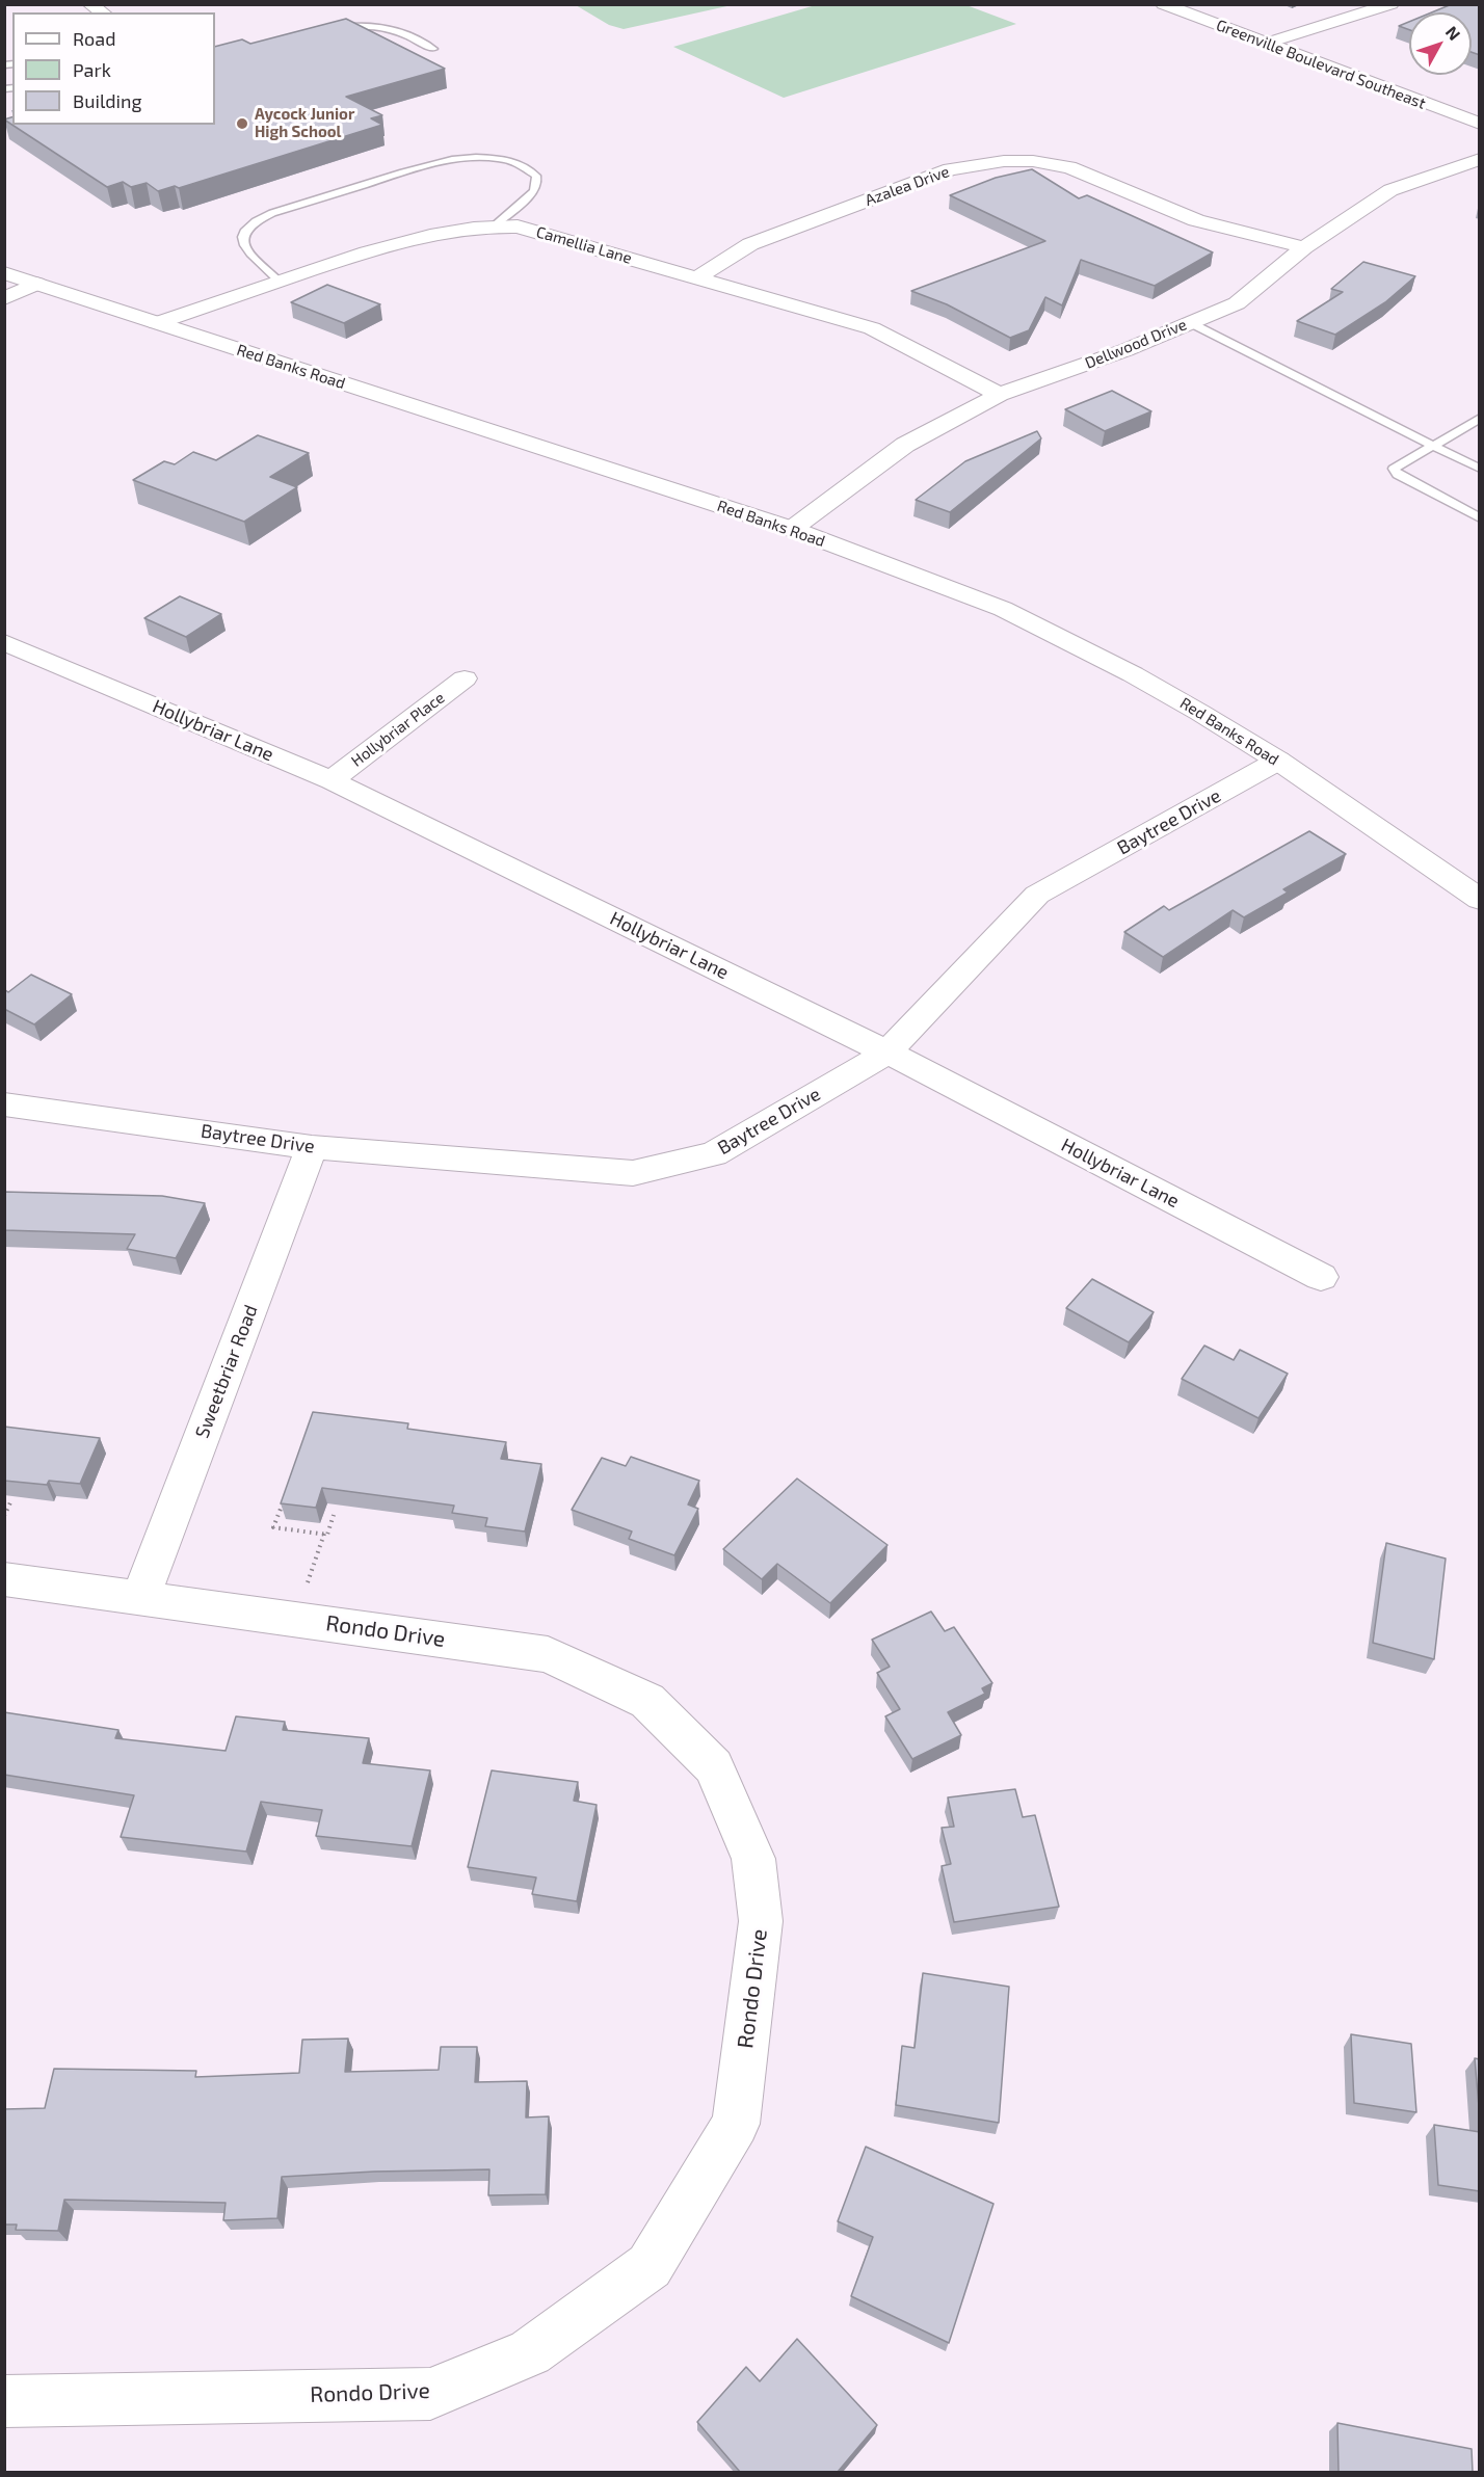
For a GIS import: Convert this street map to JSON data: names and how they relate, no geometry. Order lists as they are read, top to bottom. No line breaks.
{"streets":{"main road":["Greenville Boulevard Southeast","Azalea Drive","Camellia Lane","Dellwood Drive","Red Banks Road","Hollybriar Place","Hollybriar Lane","Baytree Drive","Sweetbriar Road","Rondo Drive"]},"crossings":[["Azalea Drive","Camellia Lane"],["Azalea Drive","Dellwood Drive"],["Camellia Lane","Dellwood Drive"],["Camellia Lane","Red Banks Road"],["Dellwood Drive","Red Banks Road"],["Red Banks Road","Baytree Drive"],["Hollybriar Place","Hollybriar Lane"],["Hollybriar Lane","Baytree Drive"],["Baytree Drive","Sweetbriar Road"],["Sweetbriar Road","Rondo Drive"]],"places":["Aycock Junior High School"],"legend":["Road","Park","Building"],"north":"top right"}
